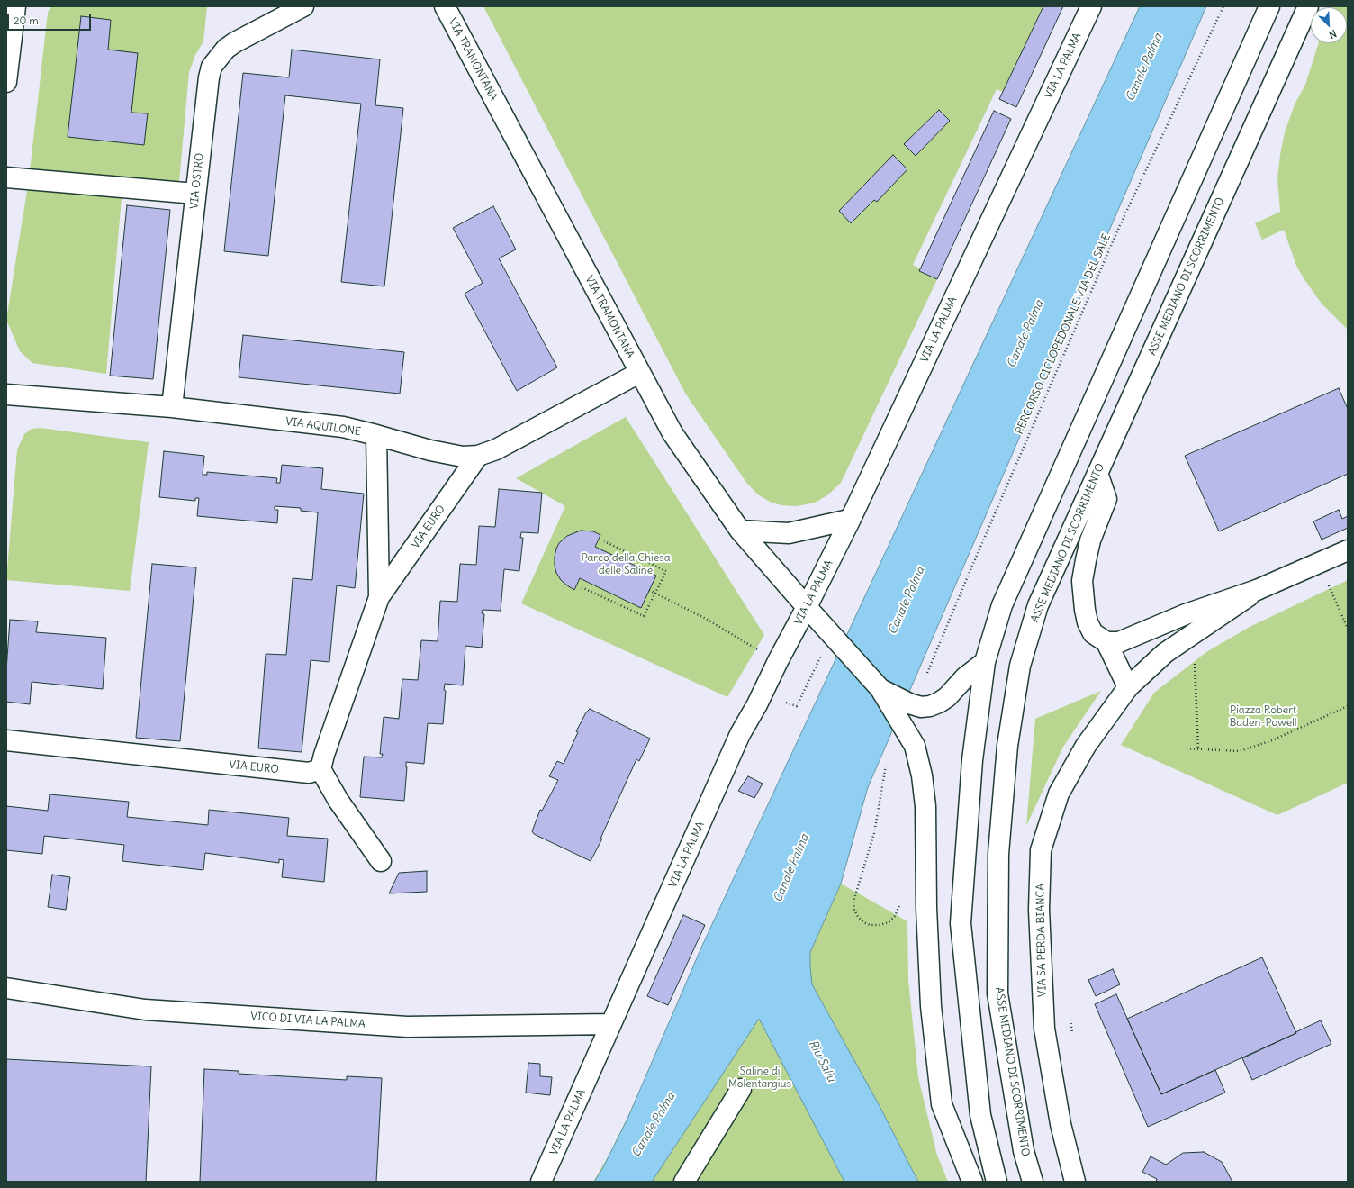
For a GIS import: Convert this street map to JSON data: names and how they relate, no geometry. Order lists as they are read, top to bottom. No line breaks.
{"streets":{"main road":["VIA TRAMONTANA","VIA LA PALMA","VIA OSTRO","ASSE MEDIANO DI SCORRIMENTO","VIA AQUILONE","VIA EURO","VIA SA PERDA BIANCA","VICO DI VIA LA PALMA"],"path":["PERCORSO CICLOPEDONALE VIA DEL SALE"]},"crossings":[["VIA TRAMONTANA","VIA LA PALMA"],["VIA TRAMONTANA","VIA AQUILONE"],["VIA LA PALMA","VICO DI VIA LA PALMA"],["VIA OSTRO","VIA AQUILONE"],["VIA AQUILONE","VIA EURO"]],"water":["Canale Palma","Riu Saliu"],"parks":["Parco della Chiesa delle Saline","Piazza Robert Baden-Powell","Saline di Molentargius"],"scale_bar":"20 m","north":"bottom right"}
